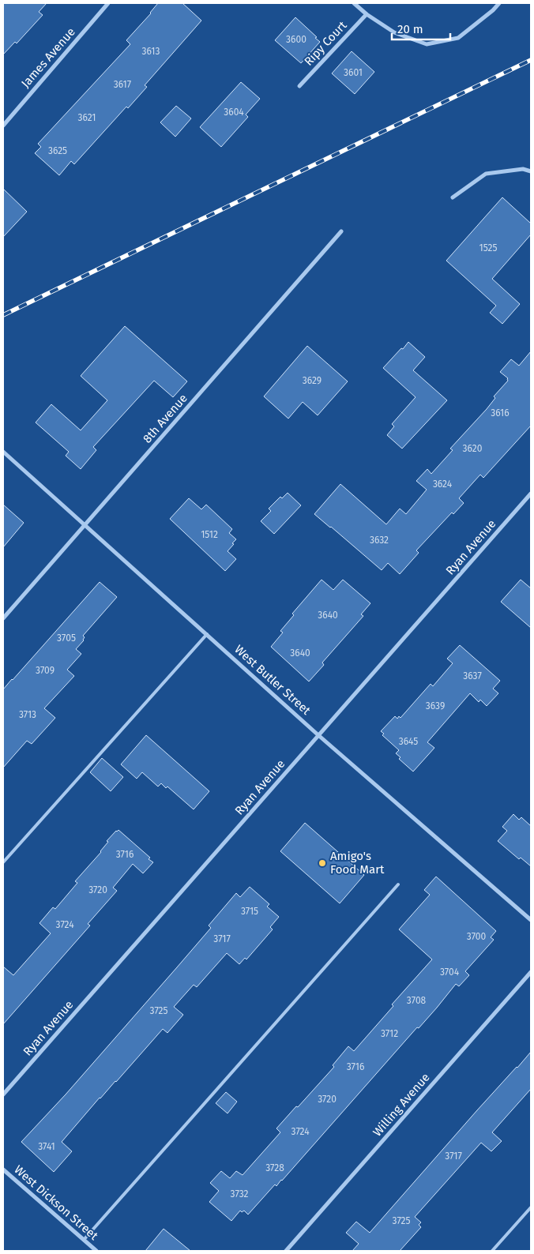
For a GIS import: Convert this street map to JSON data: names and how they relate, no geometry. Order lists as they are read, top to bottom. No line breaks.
{"streets":{"street":["Ripy Court","James Avenue","8th Avenue","Ryan Avenue","West Butler Street","Willing Avenue","West Dickson Street"]},"crossings":[["8th Avenue","West Butler Street"],["Ryan Avenue","West Butler Street"]],"places":["Amigo's Food Mart"],"house_numbers":["3600","3613","3601","3617","3604","3621","3625","1525","3629","3616","3620","3624","1512","3632","3640","3705","3640","3709","3637","3639","3713","3645","3716","3720","3715","3724","3700","3717","3704","3708","3725","3712","3716","3720","3724","3741","3717","3728","3732","3725"],"scale_bar":"20 m"}
